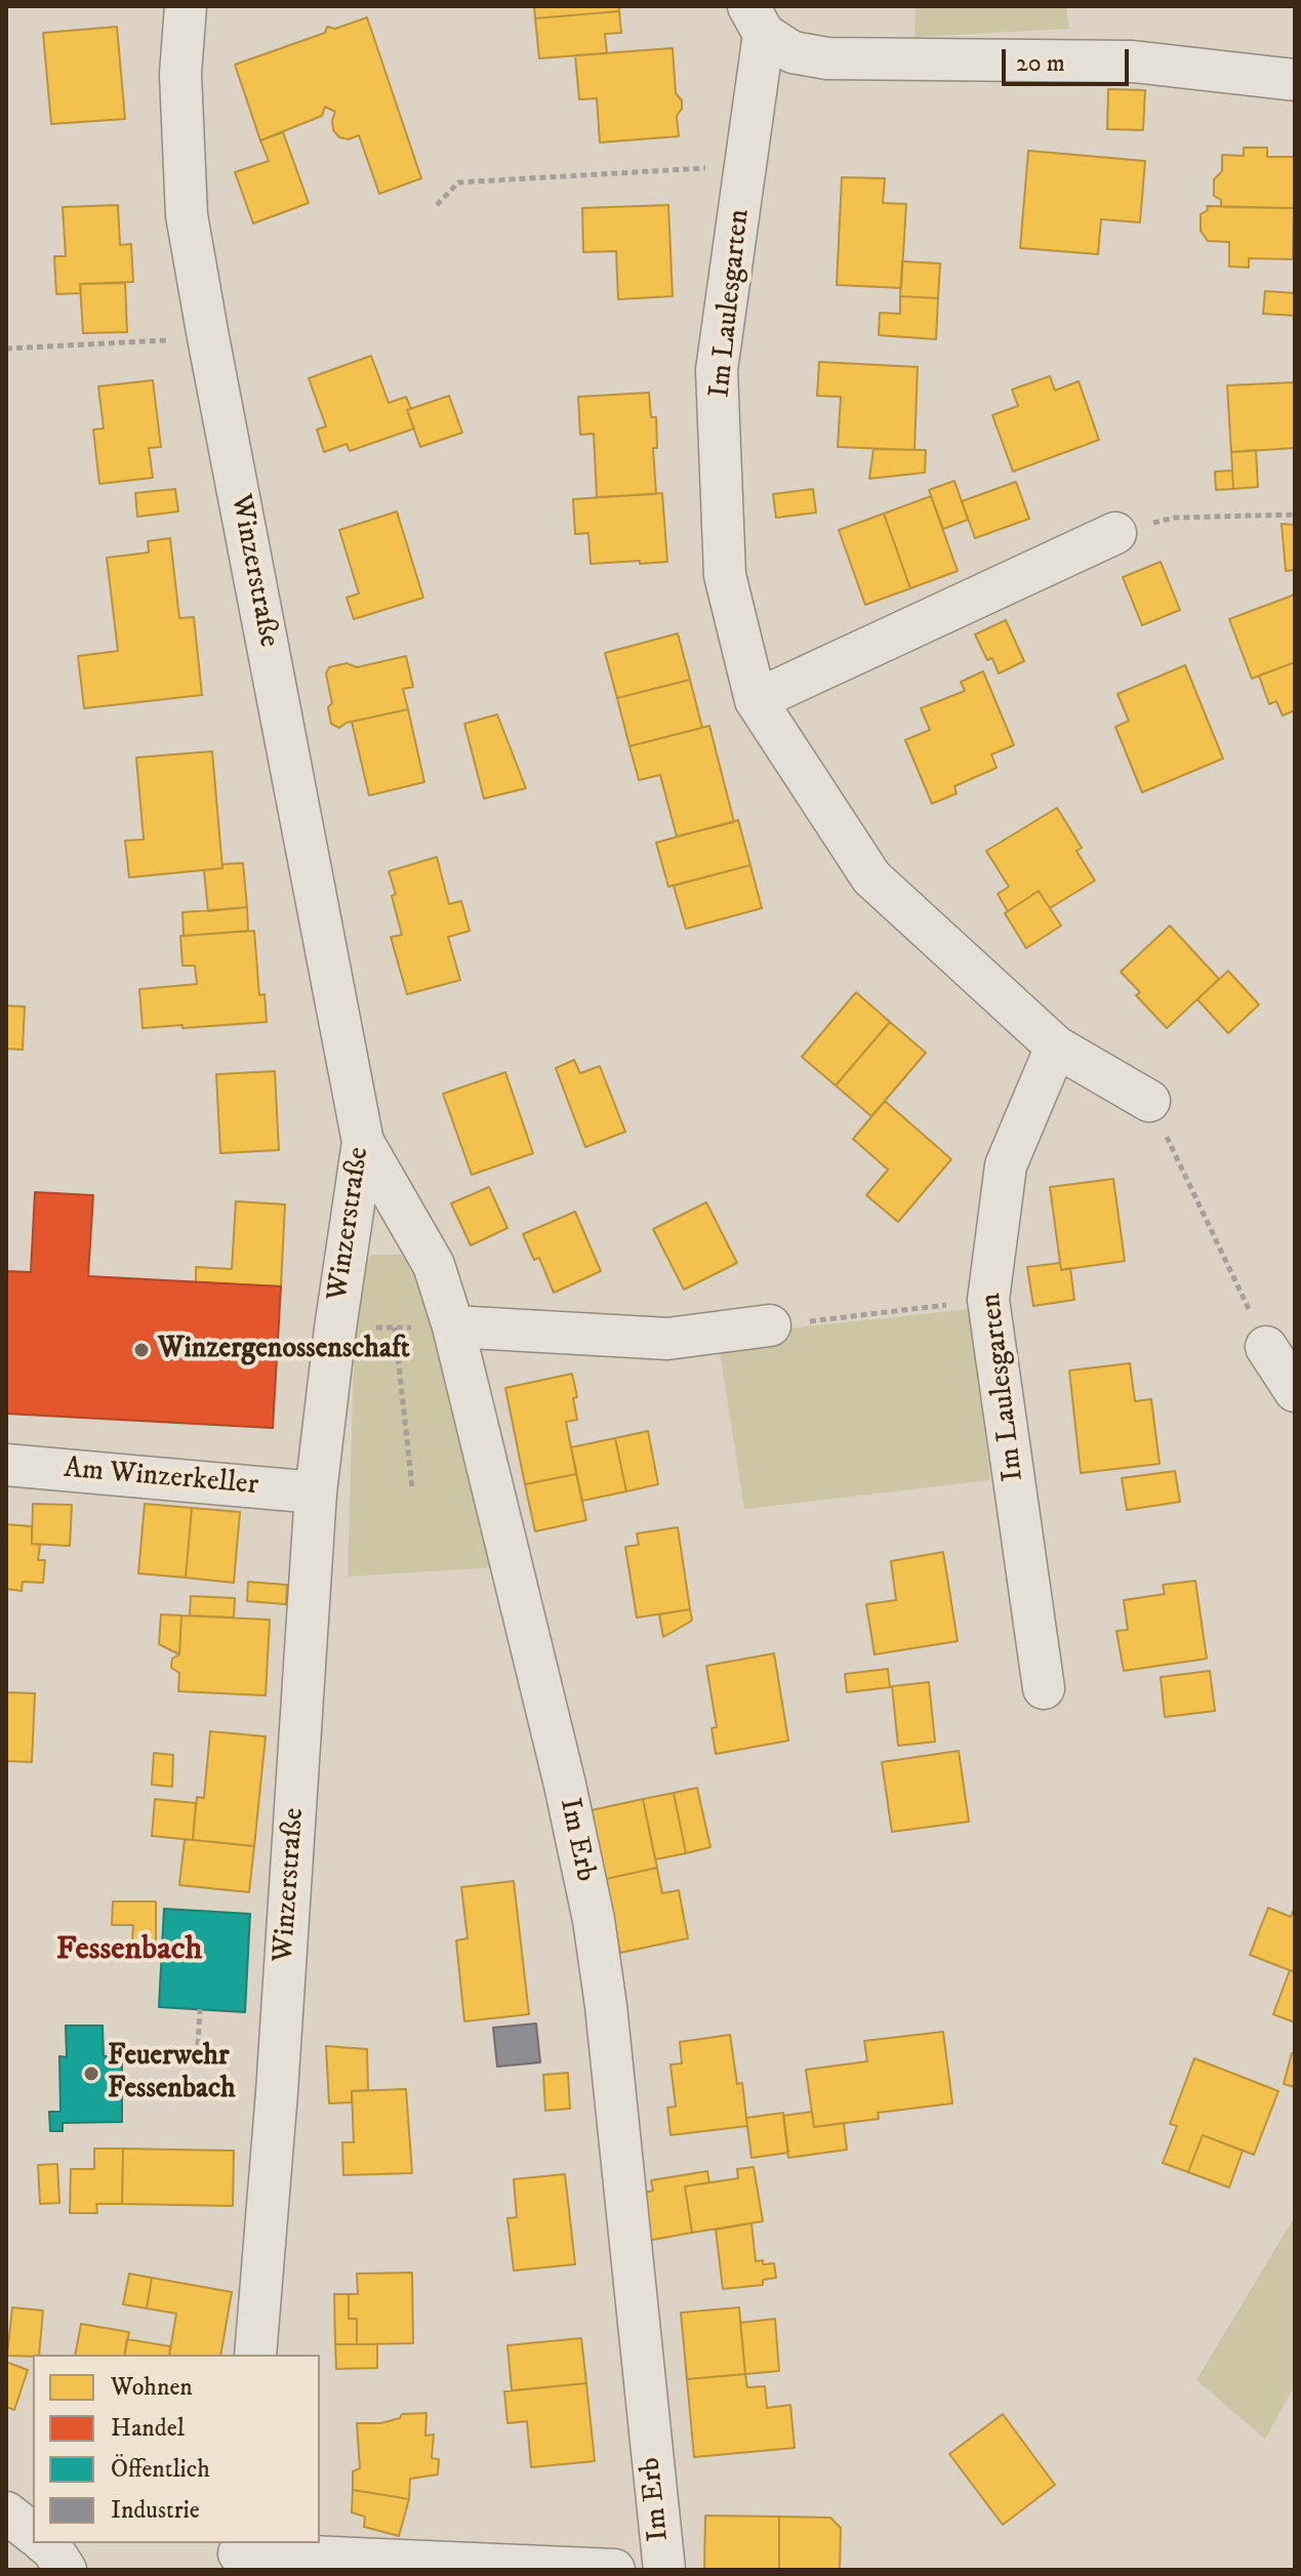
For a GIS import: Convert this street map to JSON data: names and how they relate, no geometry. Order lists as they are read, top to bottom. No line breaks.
{"streets":{"street":["Im Laulesgarten","Winzerstraße","Am Winzerkeller","Im Erb"]},"crossings":[["Winzerstraße","Am Winzerkeller"],["Winzerstraße","Im Erb"]],"districts":["Fessenbach"],"places":["Winzergenossenschaft","Feuerwehr Fessenbach"],"legend":["Wohnen","Handel","Öffentlich","Industrie"],"scale_bar":"20 m"}
